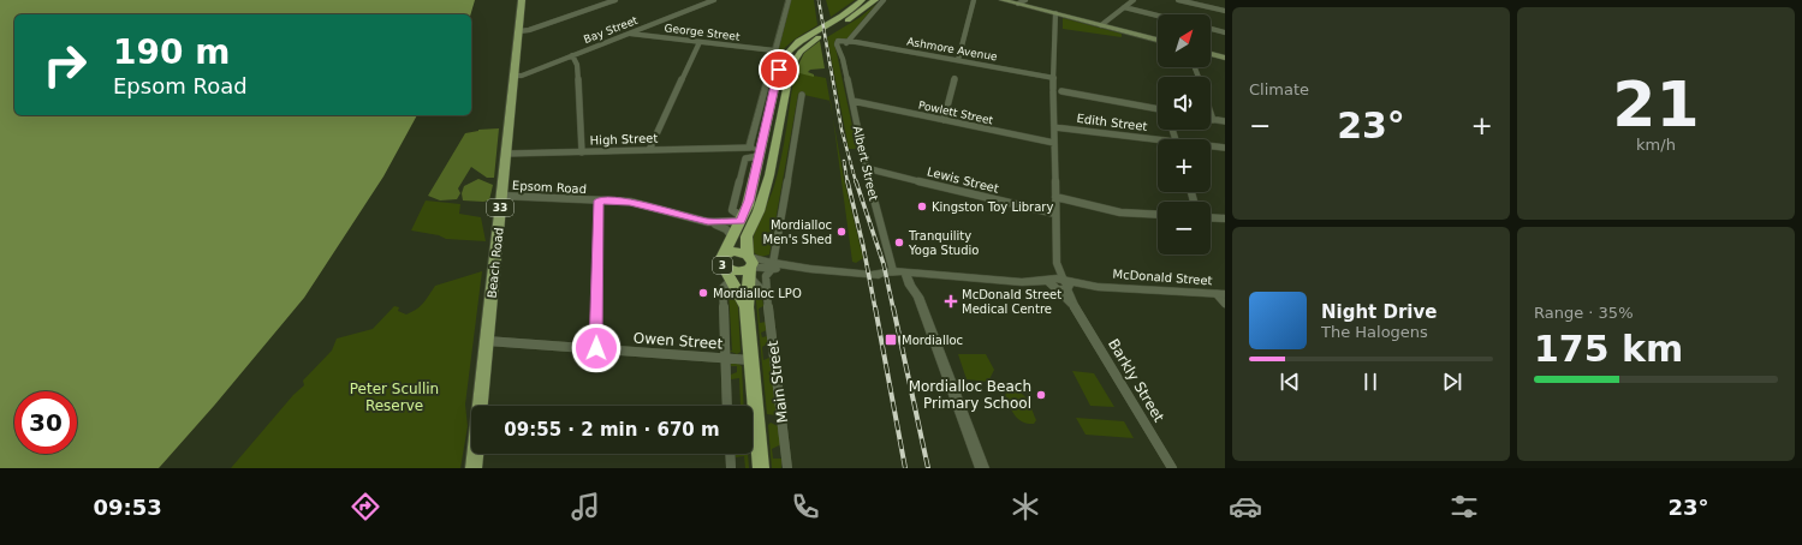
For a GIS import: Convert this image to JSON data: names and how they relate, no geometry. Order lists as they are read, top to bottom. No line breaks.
{"streets":{"highway":["3","Main Street"],"main road":["33","Beach Road"],"street":["Bay Street","George Street","Ashmore Avenue","Powlett Street","Edith Street","High Street","Albert Street","Lewis Street","Epsom Road","McDonald Street","Owen Street","Barkly Street"]},"crossings":[["Bay Street","George Street"],["Bay Street","Beach Road"],["Ashmore Avenue","Albert Street"],["Ashmore Avenue","Barkly Street"],["Powlett Street","Albert Street"],["Powlett Street","Barkly Street"],["Edith Street","Barkly Street"],["High Street","Beach Road"],["High Street","3"],["Albert Street","Lewis Street"],["Albert Street","McDonald Street"],["Albert Street","Main Street"],["Lewis Street","Barkly Street"],["Epsom Road","Beach Road"],["Epsom Road","3"],["Beach Road","Owen Street"],["3","McDonald Street"],["3","Main Street"],["McDonald Street","Barkly Street"],["McDonald Street","Main Street"],["Owen Street","Main Street"]],"parks":["Peter Scullin Reserve"],"places":{"other":["Kingston Toy Library","Mordialloc Men's Shed","Tranquility Yoga Studio","Mordialloc LPO","Mordialloc Beach Primary School"],"health":["McDonald Street Medical Centre"],"transit":["Mordialloc"]},"north":"top right","page":{"tile":["Climate",["21","km/h"],["Range · 35%","175 km"]],"map_buttons":["+","−"],"turn":["190 m","Epsom Road"],"heat":["−","23°","+"],"song":["Night Drive","The Halogens"],"limit":"30","trip":"09:55 · 2 min · 670 m","tabs":["09:53","23°"]}}
